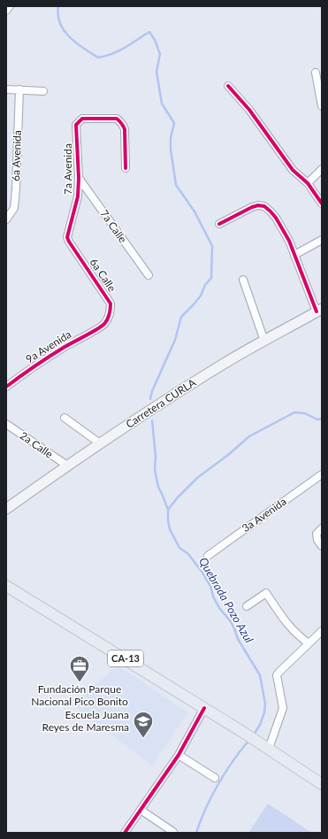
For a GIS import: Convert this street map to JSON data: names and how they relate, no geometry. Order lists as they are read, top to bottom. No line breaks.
{"streets":{"main road":["Carretera CURLA","CA-13"],"street":["6a Avenida","7a Avenida","7a Calle","6a Calle","9a Avenida","2a Calle","3a Avenida"]},"crossings":[["7a Avenida","7a Calle"],["7a Avenida","6a Calle"],["6a Calle","9a Avenida"],["Carretera CURLA","2a Calle"]],"water":["Quebrada Pozo Azul"],"places":{"office":["Fundación Parque Nacional Pico Bonito"],"school or university":["Escuela Juana Reyes de Maresma"]}}
